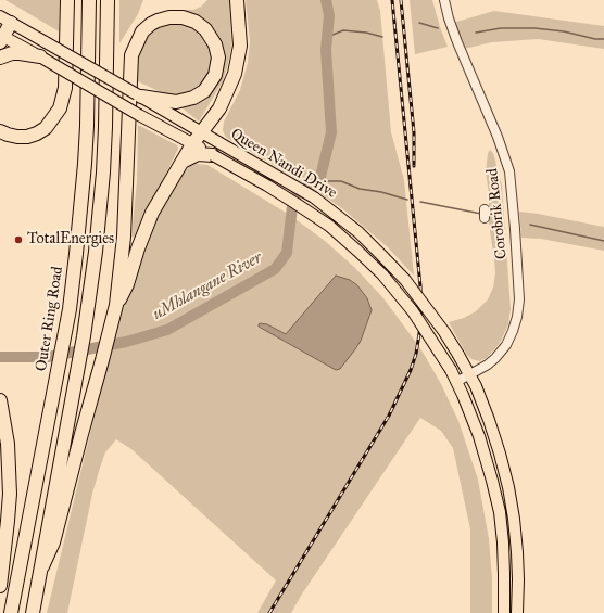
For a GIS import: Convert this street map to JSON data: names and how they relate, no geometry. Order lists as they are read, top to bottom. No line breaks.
{"streets":{"highway":["Outer Ring Road"],"main road":["Queen Nandi Drive"],"street":["Corobrik Road"]},"crossings":[["Queen Nandi Drive","Corobrik Road"]],"water":["uMhlangane River"],"places":["TotalEnergies"]}
